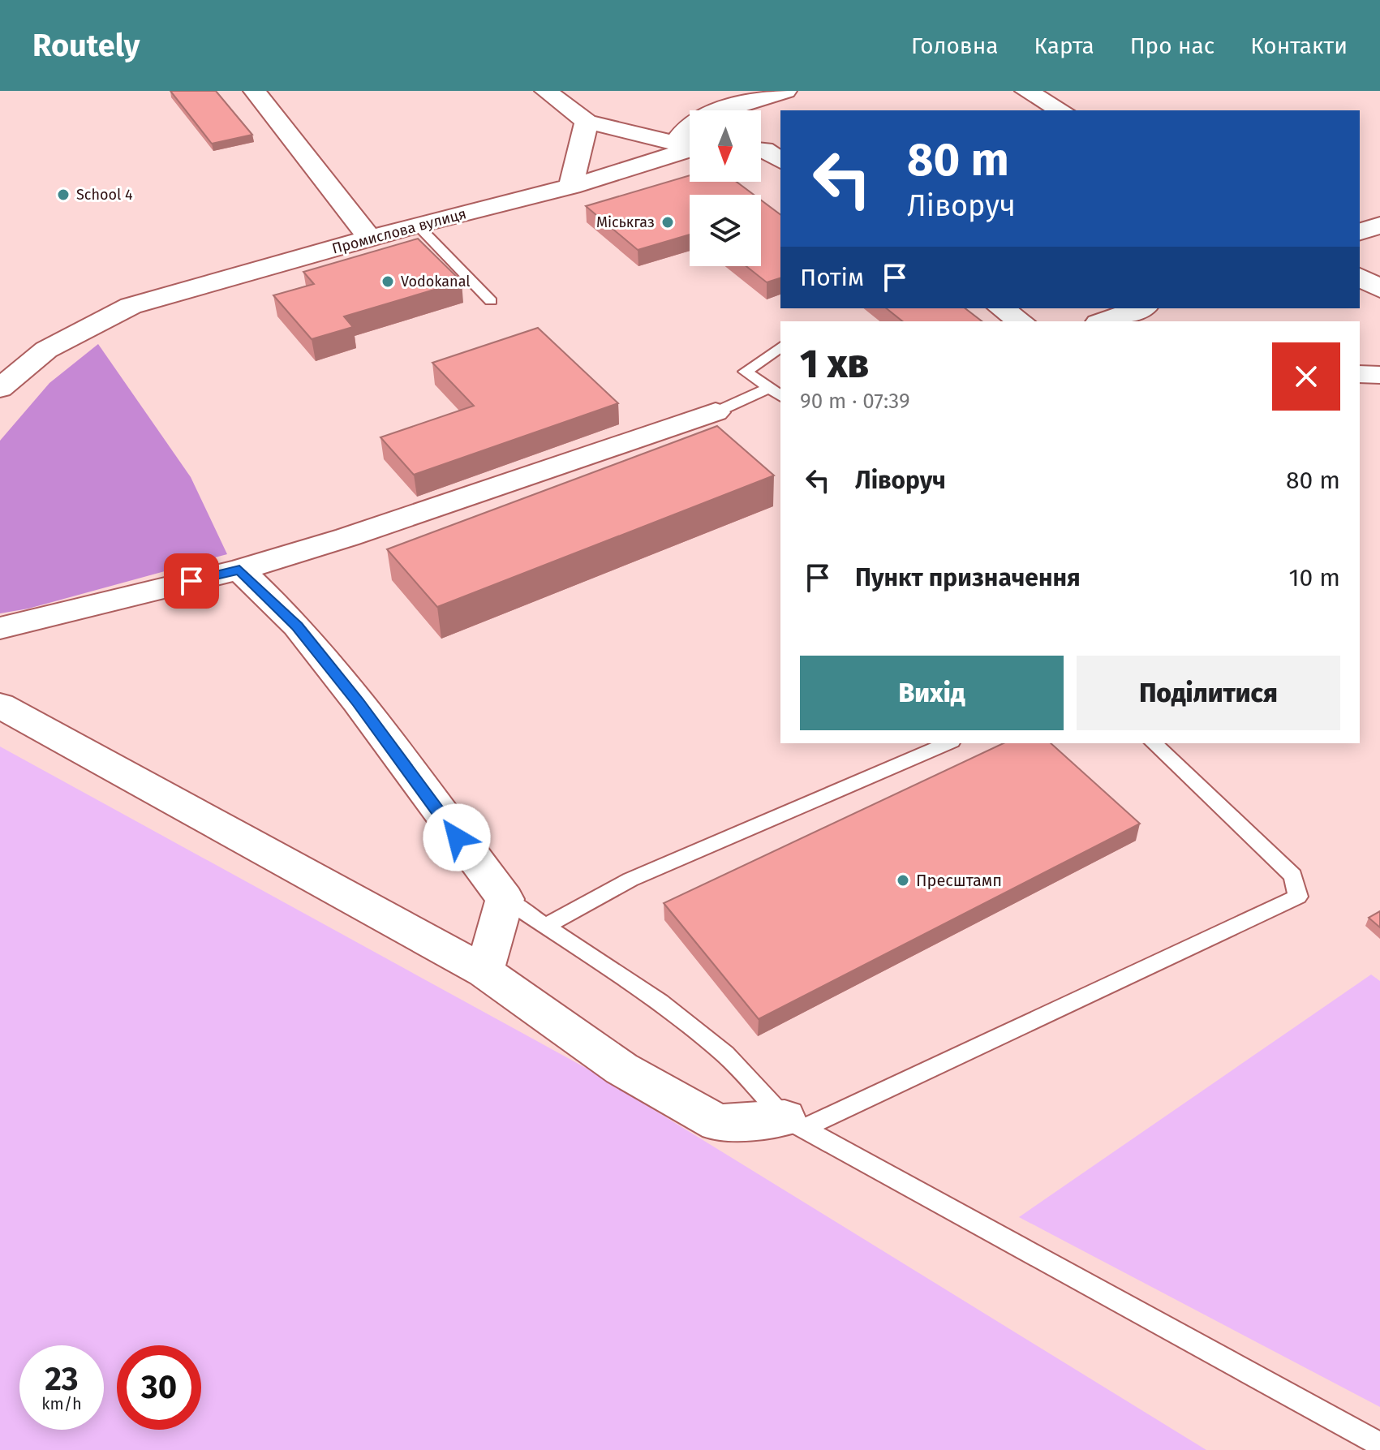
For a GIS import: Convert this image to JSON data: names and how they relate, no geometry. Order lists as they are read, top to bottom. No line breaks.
{"streets":{"street":["Промислова вулиця"]},"places":["School 4","Міськгаз","Vodokanal","Пресштамп"],"north":"bottom","page":{"header":"Routely","nav":["Головна","Карта","Про нас","Контакти"],"turn":["80 m","Ліворуч"],"then":"Потім","heading":["1 хв","90 m · 07:39"],"list":[{"name":"Ліворуч","value":"80 m"},{"name":"Пункт призначення","value":"10 m"}],"buttons":["Вихід","Поділитися"],"speed":"23 km/h","limit":"30"}}
